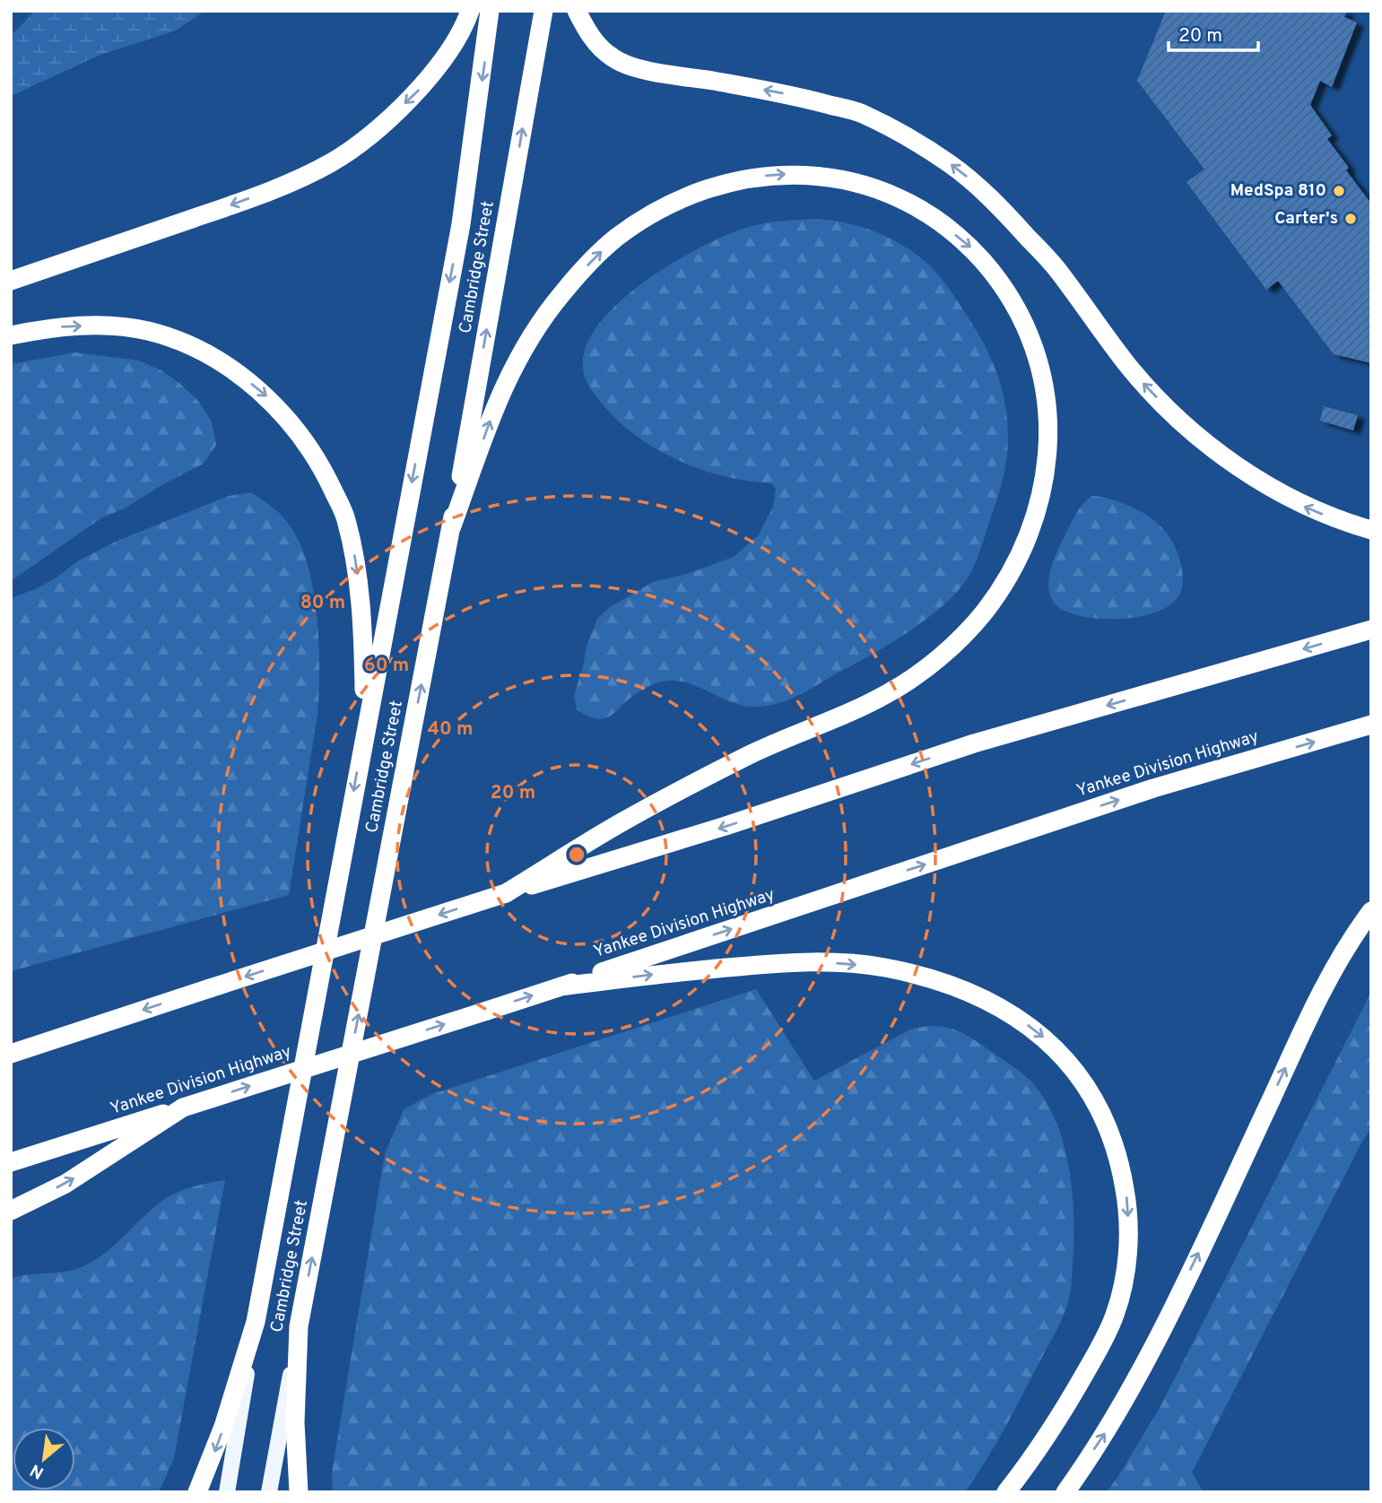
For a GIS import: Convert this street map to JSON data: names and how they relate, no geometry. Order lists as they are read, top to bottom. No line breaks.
{"streets":{"highway":["Cambridge Street","Yankee Division Highway"]},"places":["MedSpa 810","Carter's"],"scale_bar":"20 m","north":"bottom left","rings":["80 m","60 m","40 m","20 m"]}
